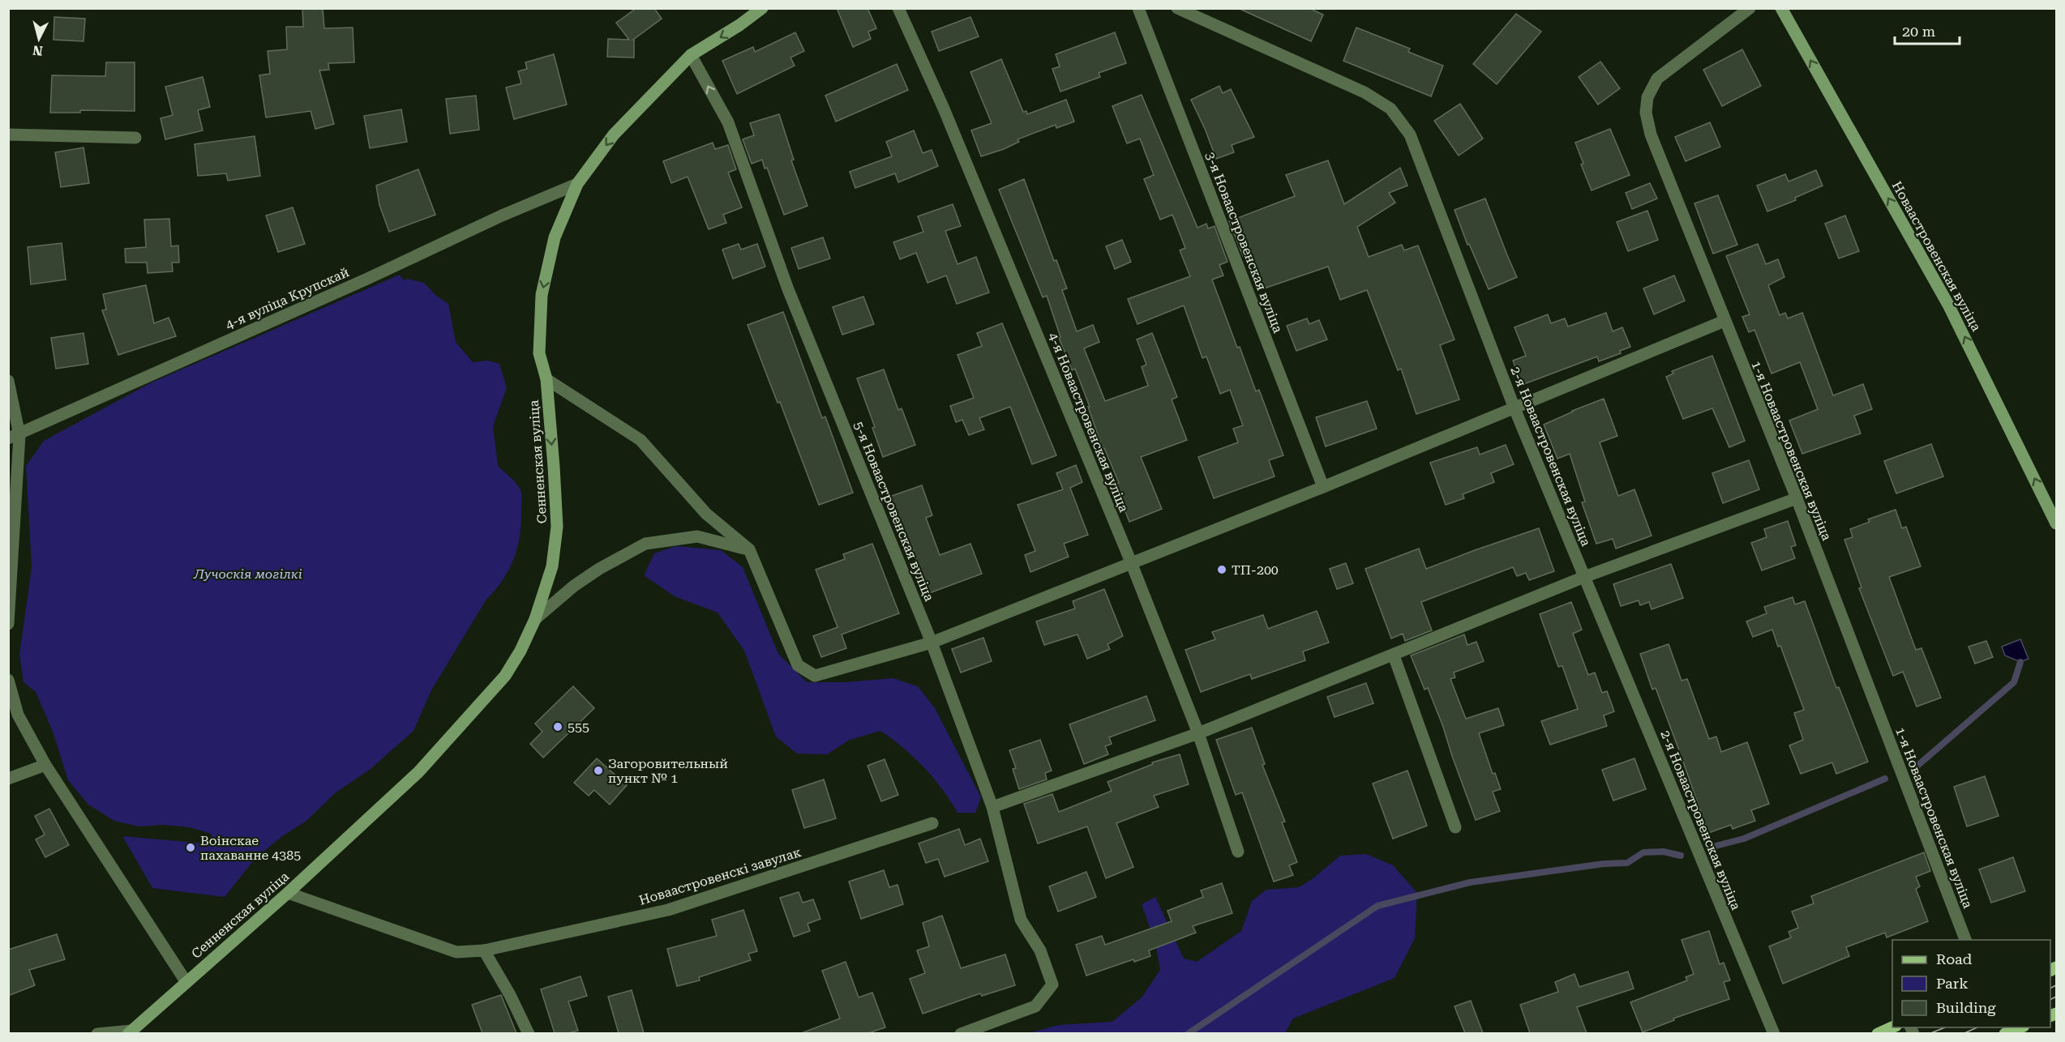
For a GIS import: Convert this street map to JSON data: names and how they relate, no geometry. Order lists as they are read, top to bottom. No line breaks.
{"streets":{"street":["3-я Новаастровенская вуліца","Новаастровенская вуліца","4-я вуліца Крупскай","4-я Новаастровенская вуліца","1-я Новаастровенская вуліца","2-я Новаастровенская вуліца","Сенненская вуліца","5-я Новаастровенская вуліца","Новаастровенскі завулак"]},"crossings":[["4-я вуліца Крупскай","Сенненская вуліца"],["Сенненская вуліца","5-я Новаастровенская вуліца"],["Сенненская вуліца","Новаастровенскі завулак"]],"one_way":["Новаастровенская вуліца","Сенненская вуліца","5-я Новаастровенская вуліца"],"parks":["Лучоскія могілкі"],"places":["ТП-200","555","Загоровительный пункт № 1","Воінскае пахаванне 4385"],"legend":["Road","Park","Building"],"scale_bar":"20 m","north":"bottom"}
